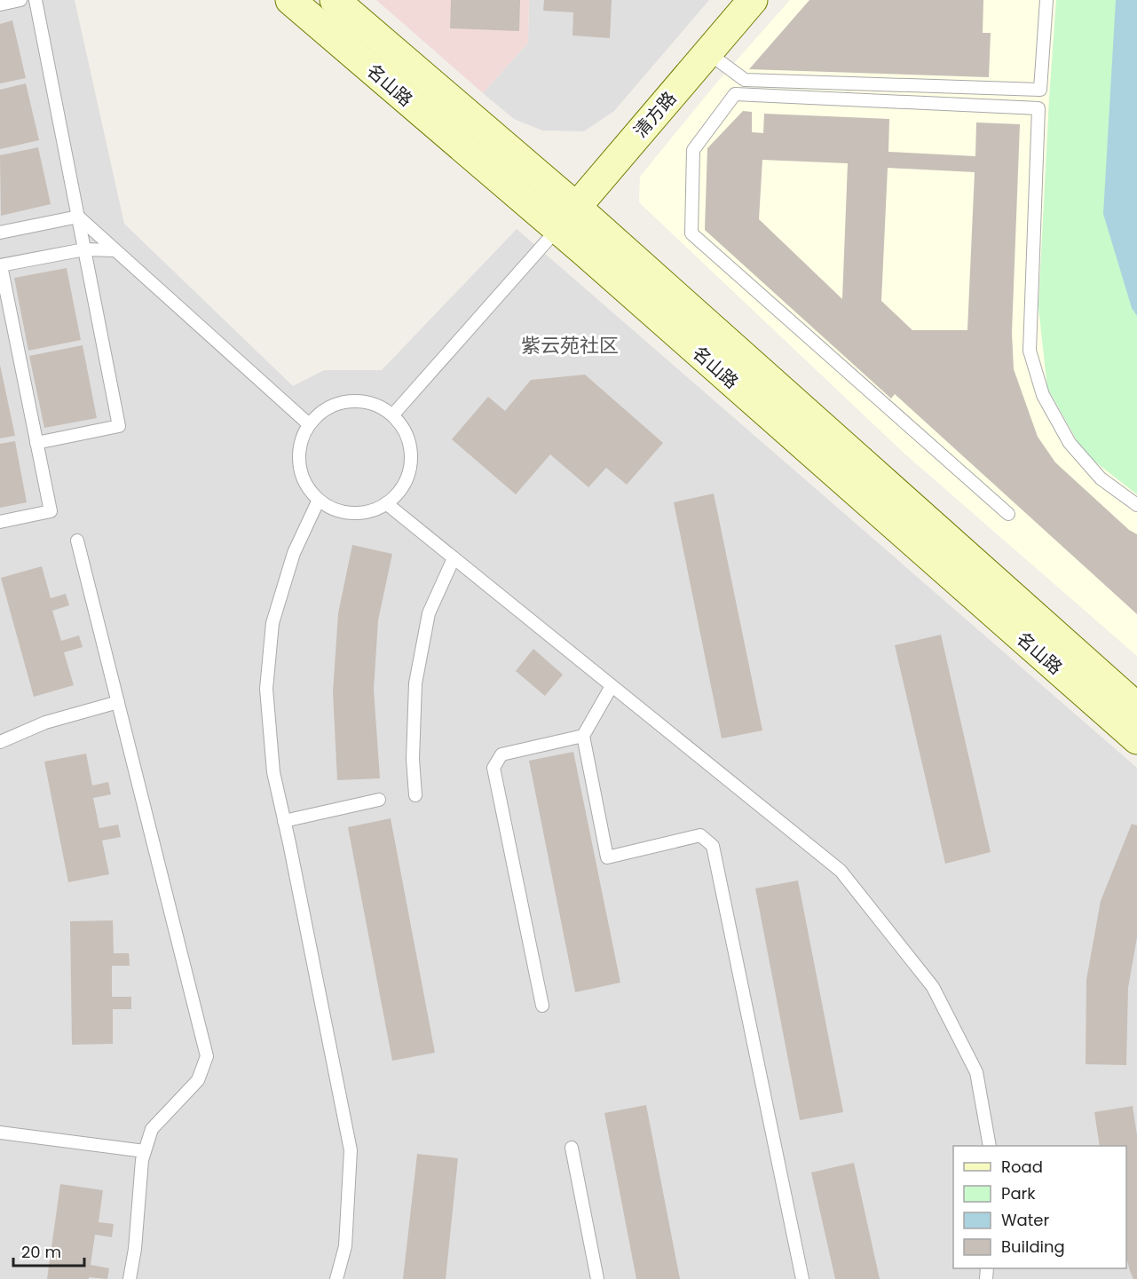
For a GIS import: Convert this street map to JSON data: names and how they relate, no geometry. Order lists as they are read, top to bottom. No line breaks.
{"streets":{"street":["名山路","清方路"]},"crossings":[["名山路","清方路"]],"districts":["紫云苑社区"],"legend":["Road","Park","Water","Building"],"scale_bar":"20 m"}
